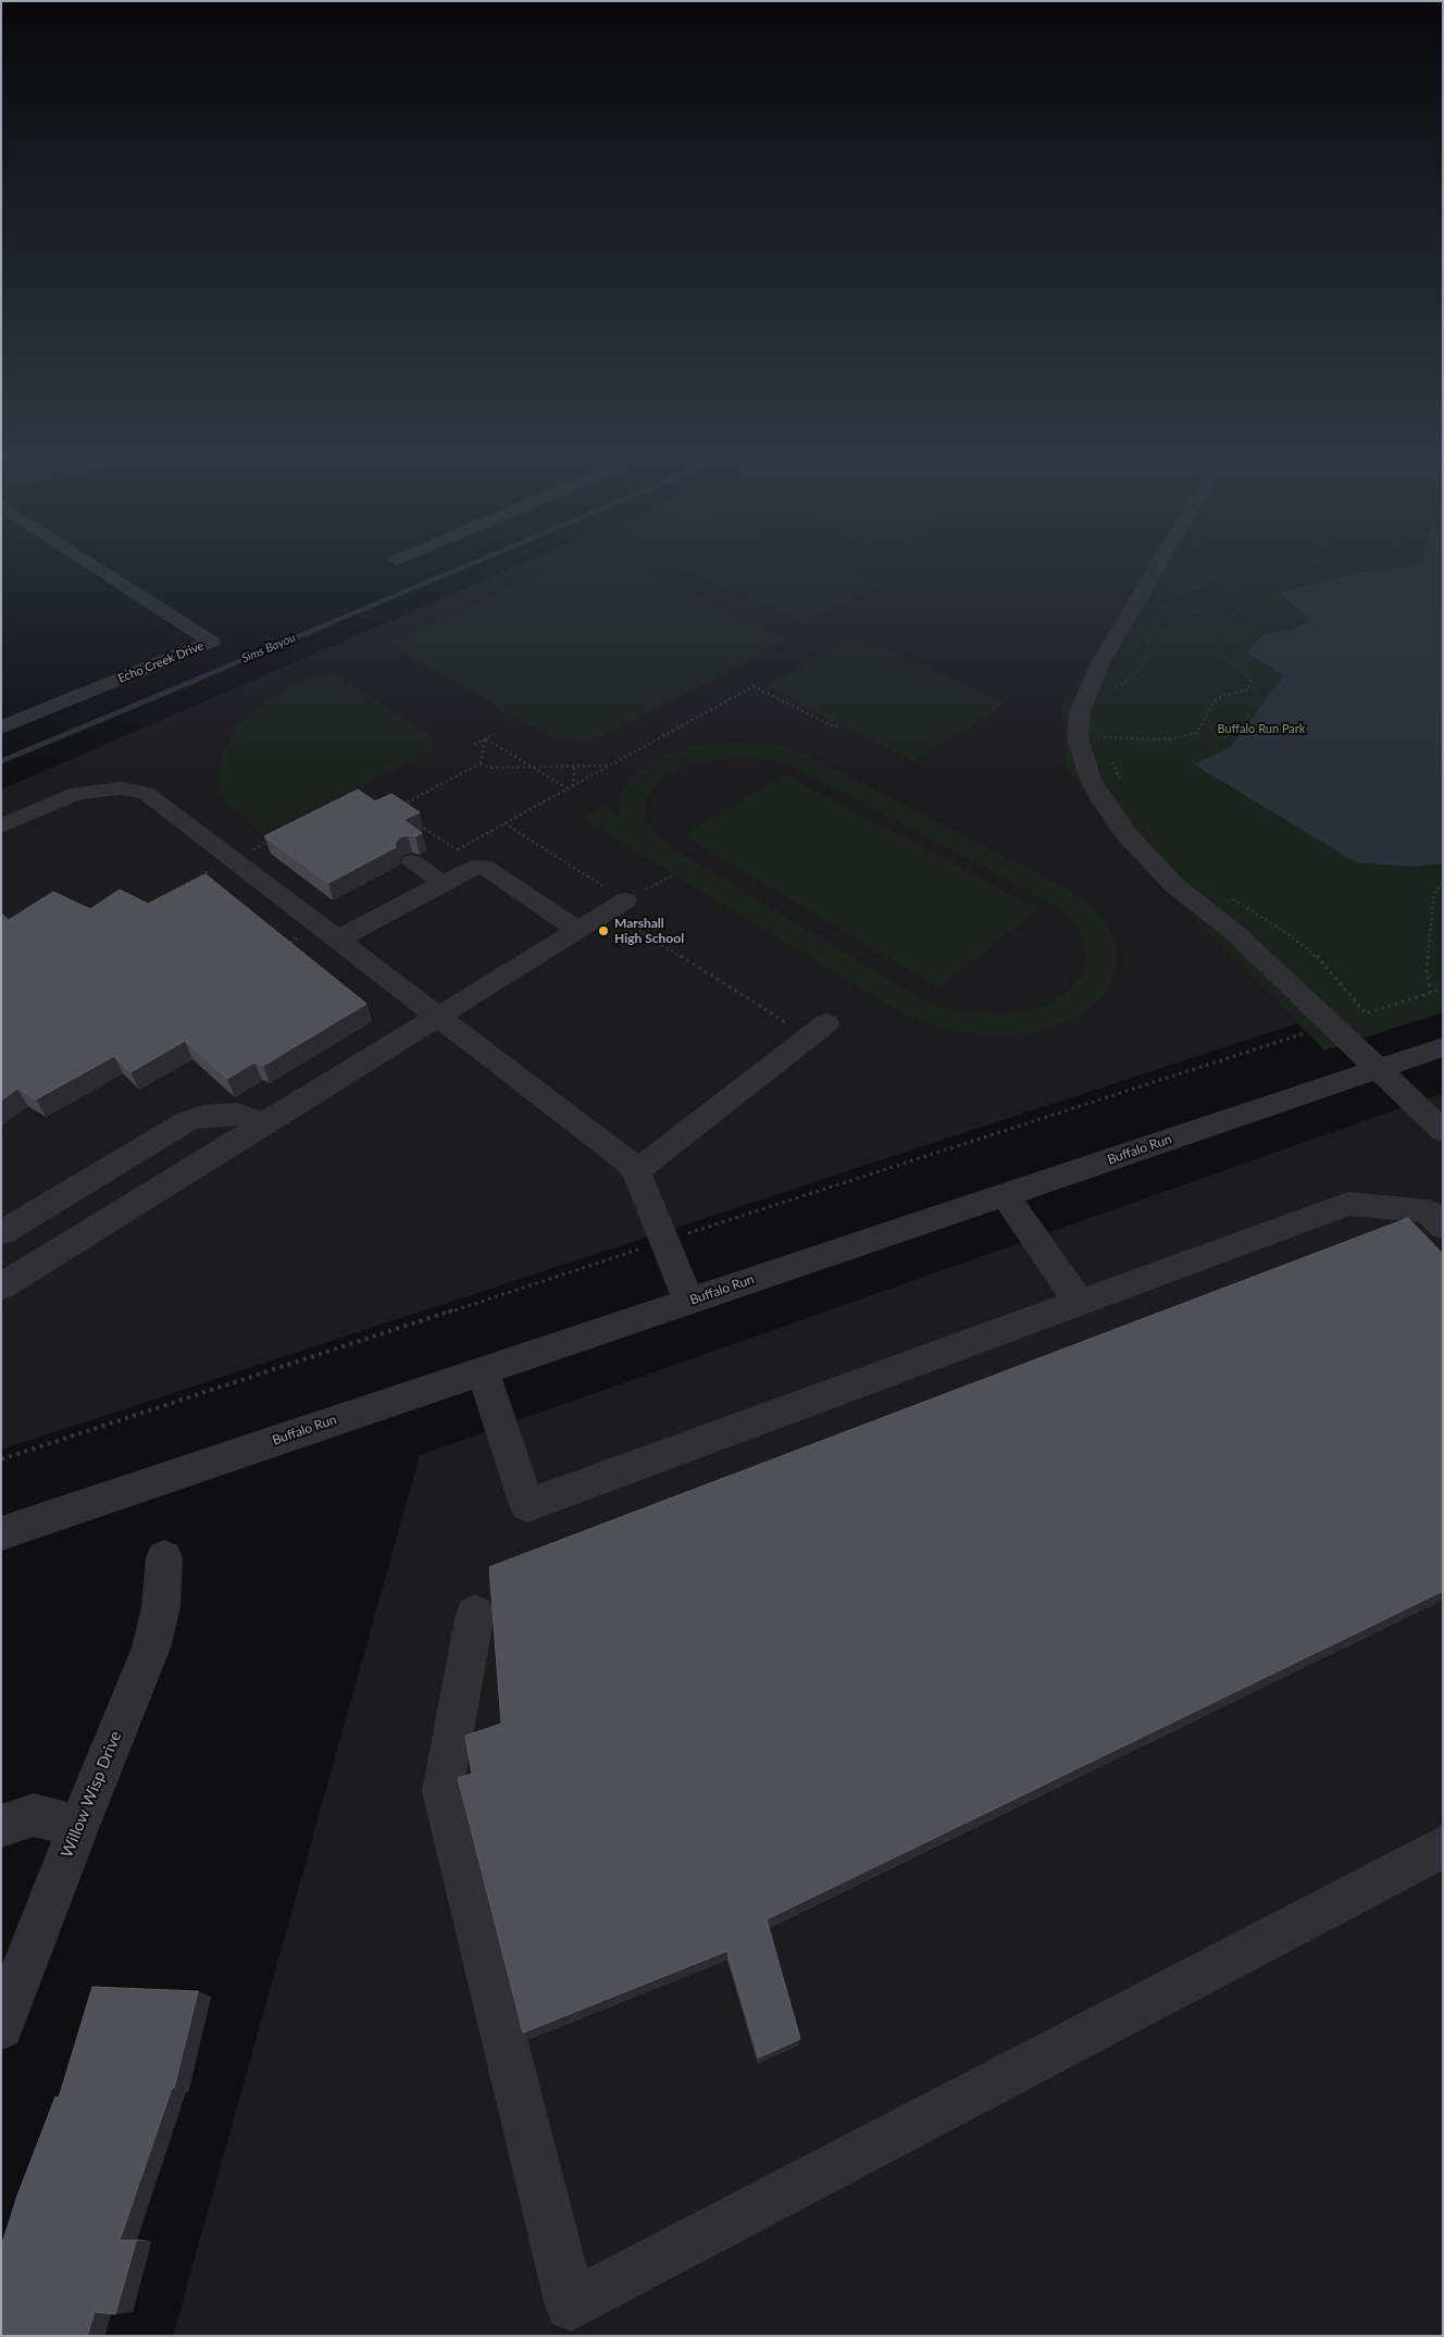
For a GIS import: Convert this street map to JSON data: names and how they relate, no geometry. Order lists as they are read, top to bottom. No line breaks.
{"streets":{"street":["Echo Creek Drive","Buffalo Run","Willow Wisp Drive"]},"water":["Sims Bayou"],"parks":["Buffalo Run Park"],"places":["Marshall High School"]}
